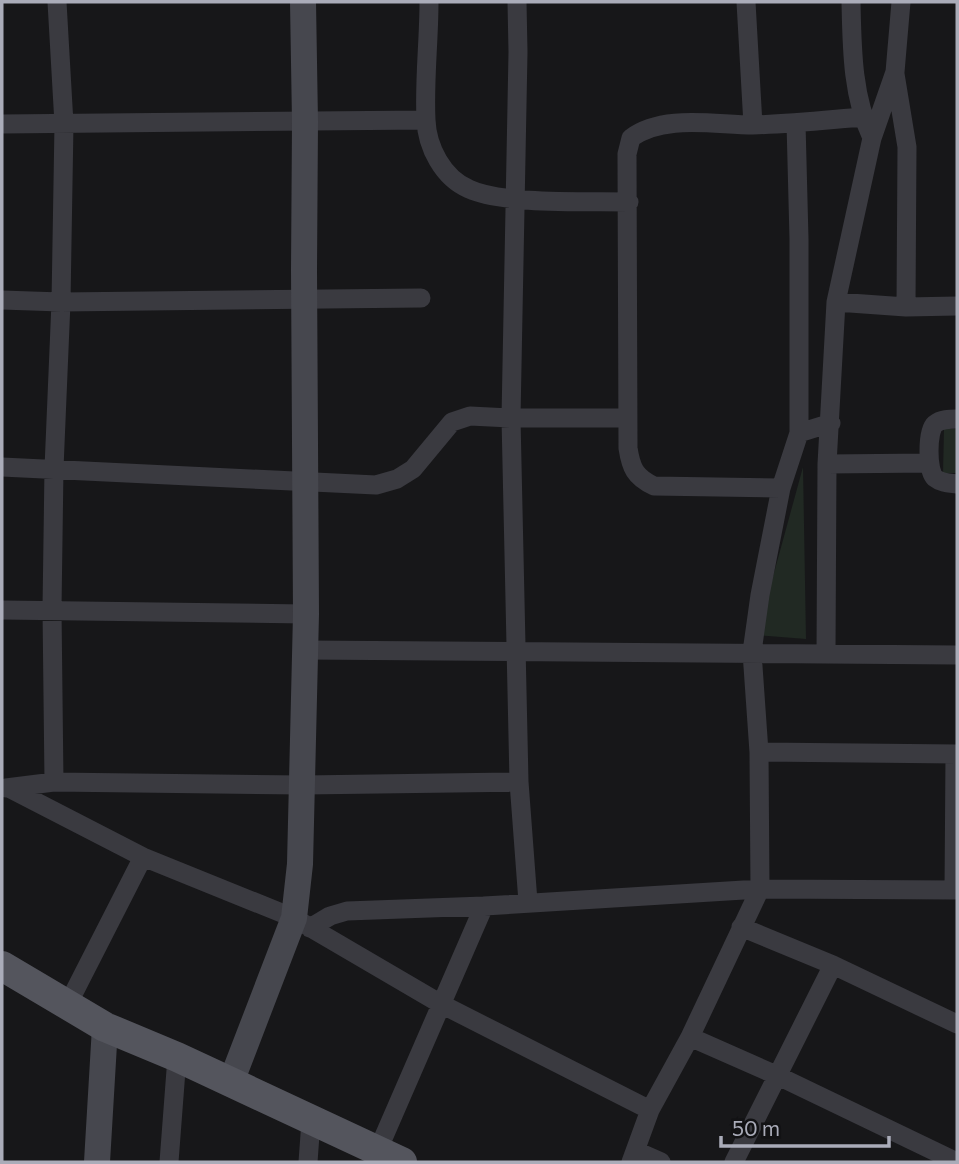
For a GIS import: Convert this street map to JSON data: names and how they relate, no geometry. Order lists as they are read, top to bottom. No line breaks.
{"scale_bar":"50 m"}
